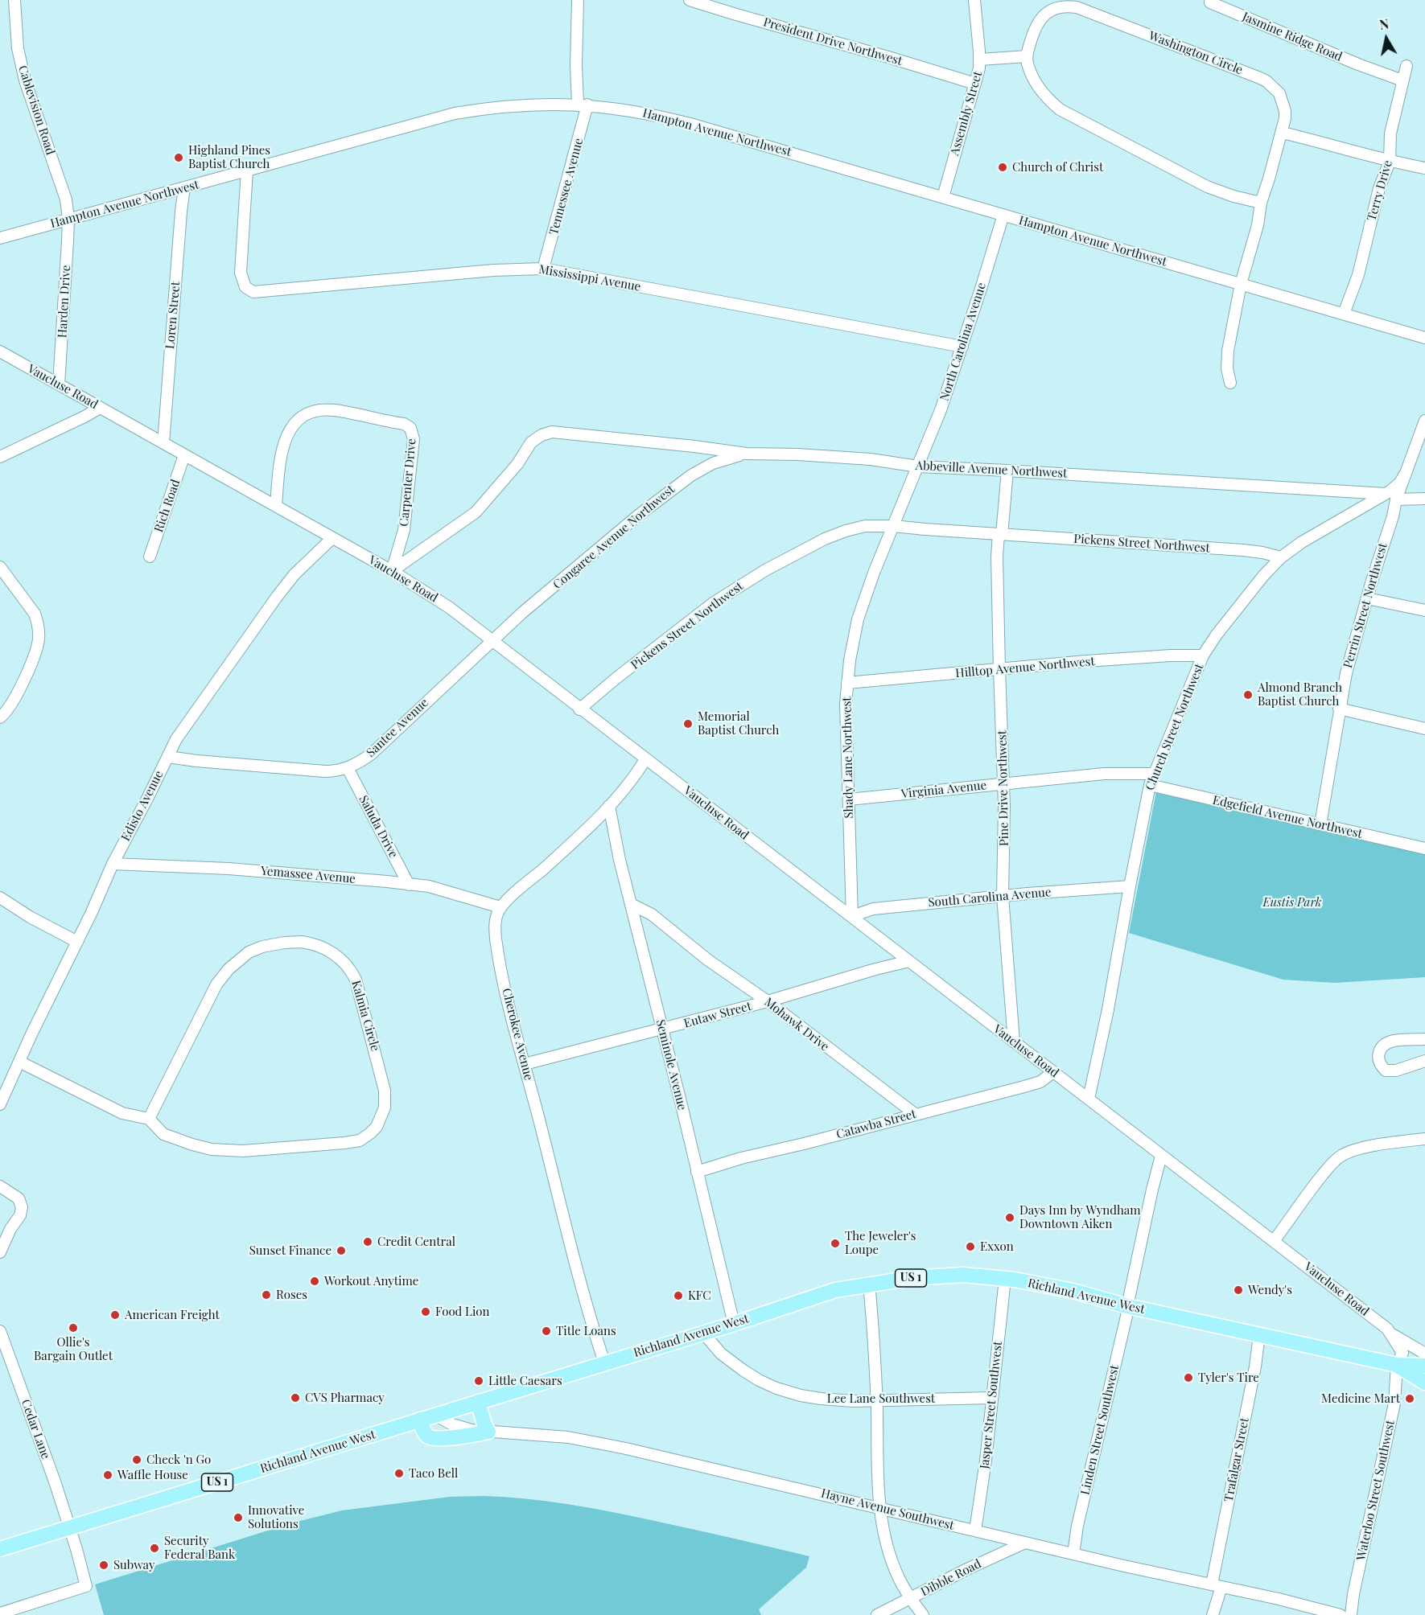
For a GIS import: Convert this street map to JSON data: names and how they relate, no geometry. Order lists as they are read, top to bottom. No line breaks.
{"streets":{"main road":["US 1","Richland Avenue West"],"street":["Jasmine Ridge Road","President Drive Northwest","Washington Circle","Cablevision Road","Assembly Street","Hampton Avenue Northwest","Tennessee Avenue","Terry Drive","Mississippi Avenue","Harden Drive","Loren Street","North Carolina Avenue","Vaucluse Road","Abbeville Avenue Northwest","Carpenter Drive","Rich Road","Congaree Avenue Northwest","Pickens Street Northwest","Perrin Street Northwest","Hilltop Avenue Northwest","Church Street Northwest","Santee Avenue","Shady Lane Northwest","Pine Drive Northwest","Virginia Avenue","Edisto Avenue","Edgefield Avenue Northwest","Saluda Drive","Yemassee Avenue","South Carolina Avenue","Eutaw Street","Kalmia Circle","Mohawk Drive","Cherokee Avenue","Seminole Avenue","Catawba Street","Lee Lane Southwest","Jasper Street Southwest","Cedar Lane","Linden Street Southwest","Trafalgar Street","Waterloo Street Southwest","Hayne Avenue Southwest","Dibble Road"]},"crossings":[["Jasmine Ridge Road","Terry Drive"],["President Drive Northwest","Assembly Street"],["Washington Circle","Hampton Avenue Northwest"],["Cablevision Road","Hampton Avenue Northwest"],["Cablevision Road","Harden Drive"],["Assembly Street","Hampton Avenue Northwest"],["Hampton Avenue Northwest","Tennessee Avenue"],["Hampton Avenue Northwest","Terry Drive"],["Hampton Avenue Northwest","Mississippi Avenue"],["Hampton Avenue Northwest","Harden Drive"],["Hampton Avenue Northwest","Loren Street"],["Hampton Avenue Northwest","North Carolina Avenue"],["Tennessee Avenue","Mississippi Avenue"],["Mississippi Avenue","North Carolina Avenue"],["Harden Drive","Vaucluse Road"],["Loren Street","Vaucluse Road"],["North Carolina Avenue","Abbeville Avenue Northwest"],["North Carolina Avenue","Shady Lane Northwest"],["Vaucluse Road","Abbeville Avenue Northwest"],["Vaucluse Road","Carpenter Drive"],["Vaucluse Road","Rich Road"],["Vaucluse Road","Congaree Avenue Northwest"],["Vaucluse Road","Pickens Street Northwest"],["Vaucluse Road","Church Street Northwest"],["Vaucluse Road","Santee Avenue"],["Vaucluse Road","Shady Lane Northwest"],["Vaucluse Road","Pine Drive Northwest"],["Vaucluse Road","Edisto Avenue"],["Vaucluse Road","South Carolina Avenue"],["Vaucluse Road","Eutaw Street"],["Vaucluse Road","Catawba Street"],["Vaucluse Road","Linden Street Southwest"],["Vaucluse Road","Waterloo Street Southwest"],["Abbeville Avenue Northwest","Carpenter Drive"],["Abbeville Avenue Northwest","Congaree Avenue Northwest"],["Abbeville Avenue Northwest","Perrin Street Northwest"],["Abbeville Avenue Northwest","Church Street Northwest"],["Abbeville Avenue Northwest","Shady Lane Northwest"],["Abbeville Avenue Northwest","Pine Drive Northwest"],["Congaree Avenue Northwest","Santee Avenue"],["Pickens Street Northwest","Church Street Northwest"],["Pickens Street Northwest","Shady Lane Northwest"],["Pickens Street Northwest","Pine Drive Northwest"],["Perrin Street Northwest","Church Street Northwest"],["Perrin Street Northwest","Edgefield Avenue Northwest"],["Hilltop Avenue Northwest","Church Street Northwest"],["Hilltop Avenue Northwest","Shady Lane Northwest"],["Hilltop Avenue Northwest","Pine Drive Northwest"],["Church Street Northwest","Virginia Avenue"],["Church Street Northwest","Edgefield Avenue Northwest"],["Church Street Northwest","South Carolina Avenue"],["Santee Avenue","Edisto Avenue"],["Santee Avenue","Saluda Drive"],["Shady Lane Northwest","Virginia Avenue"],["Shady Lane Northwest","South Carolina Avenue"],["Pine Drive Northwest","Virginia Avenue"],["Pine Drive Northwest","South Carolina Avenue"],["Edisto Avenue","Yemassee Avenue"],["Saluda Drive","Yemassee Avenue"],["Yemassee Avenue","Cherokee Avenue"],["Eutaw Street","Mohawk Drive"],["Eutaw Street","Cherokee Avenue"],["Eutaw Street","Seminole Avenue"],["Mohawk Drive","Seminole Avenue"],["Mohawk Drive","Catawba Street"],["Cherokee Avenue","Richland Avenue West"],["Seminole Avenue","Catawba Street"],["Seminole Avenue","Richland Avenue West"],["Richland Avenue West","Lee Lane Southwest"],["Richland Avenue West","Jasper Street Southwest"],["Richland Avenue West","Cedar Lane"],["Richland Avenue West","Linden Street Southwest"],["Richland Avenue West","Trafalgar Street"],["Richland Avenue West","Waterloo Street Southwest"],["Richland Avenue West","Hayne Avenue Southwest"],["Lee Lane Southwest","Jasper Street Southwest"],["Jasper Street Southwest","Hayne Avenue Southwest"],["Linden Street Southwest","Hayne Avenue Southwest"],["Trafalgar Street","Hayne Avenue Southwest"],["Hayne Avenue Southwest","Dibble Road"]],"parks":["Eustis Park"],"places":["Highland Pines Baptist Church","Church of Christ","Almond Branch Baptist Church","Memorial Baptist Church","Days Inn by Wyndham Downtown Aiken","Credit Central","The Jeweler's Loupe","Exxon","Sunset Finance","Workout Anytime","Wendy's","Roses","KFC","Food Lion","American Freight","Ollie's Bargain Outlet","Title Loans","Tyler's Tire","Little Caesars","CVS Pharmacy","Medicine Mart","Check 'n Go","Taco Bell","Waffle House","Innovative Solutions","Security Federal Bank","Subway"],"north":"top"}
